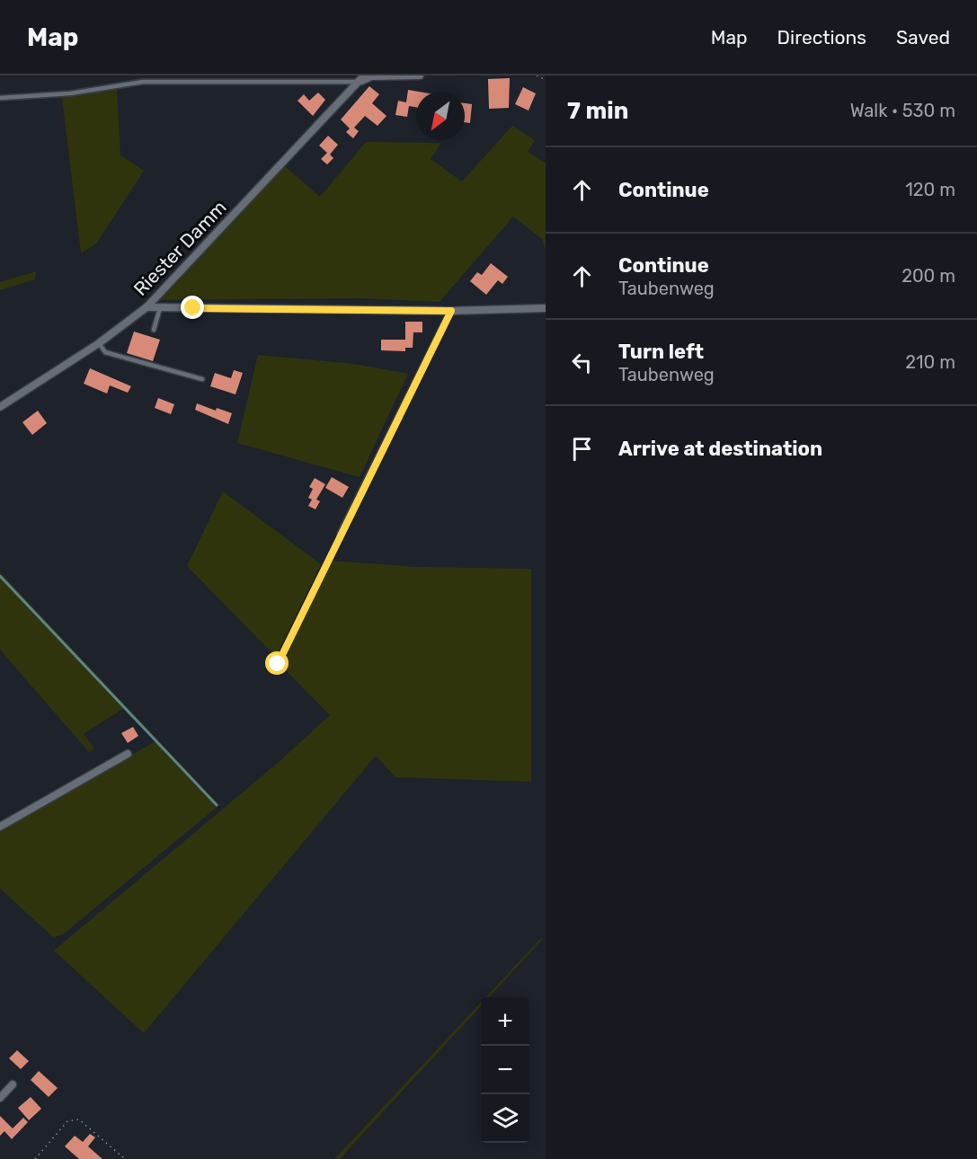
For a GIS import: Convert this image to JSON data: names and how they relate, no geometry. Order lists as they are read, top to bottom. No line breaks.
{"streets":{"street":["Riester Damm"]},"north":"bottom left","page":{"header":"Map","nav":["Map","Directions","Saved"],"heading":["7 min","Walk · 530 m"],"list":[["Continue","120 m"],["Continue","Taubenweg","200 m"],["Turn left","Taubenweg","210 m"],"Arrive at destination"],"map_buttons":["+","−"]}}
